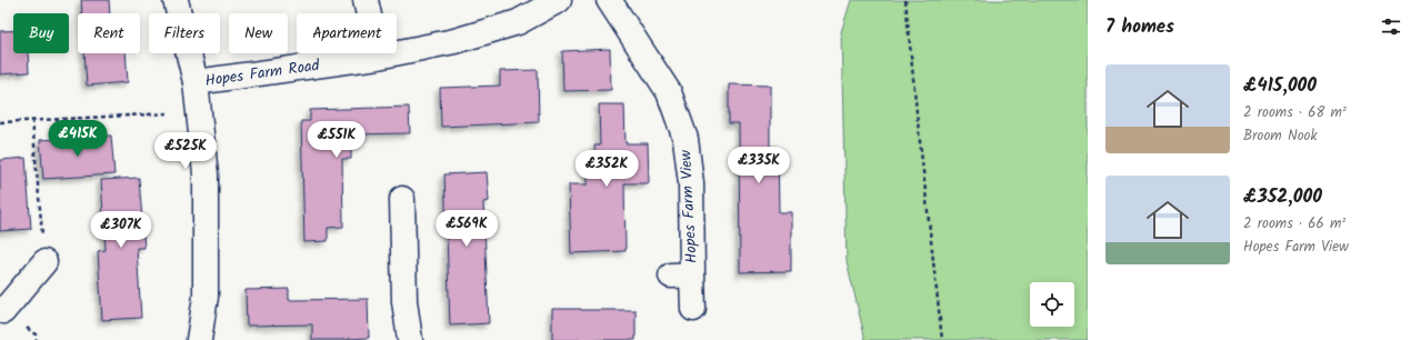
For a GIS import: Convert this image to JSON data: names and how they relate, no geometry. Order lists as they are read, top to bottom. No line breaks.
{"streets":{"street":["Hopes Farm Road","Hopes Farm View"]},"page":{"heading":"7 homes","chip":["Buy","Rent","Filters","New","Apartment"],"list":[{"name":"£415,000","note":"2 rooms · 68 m² · Broom Nook"},{"name":"£352,000","note":"2 rooms · 66 m² · Hopes Farm View"}],"price":["£415K","£551K","£525K","£335K","£352K","£569K","£307K"]}}
